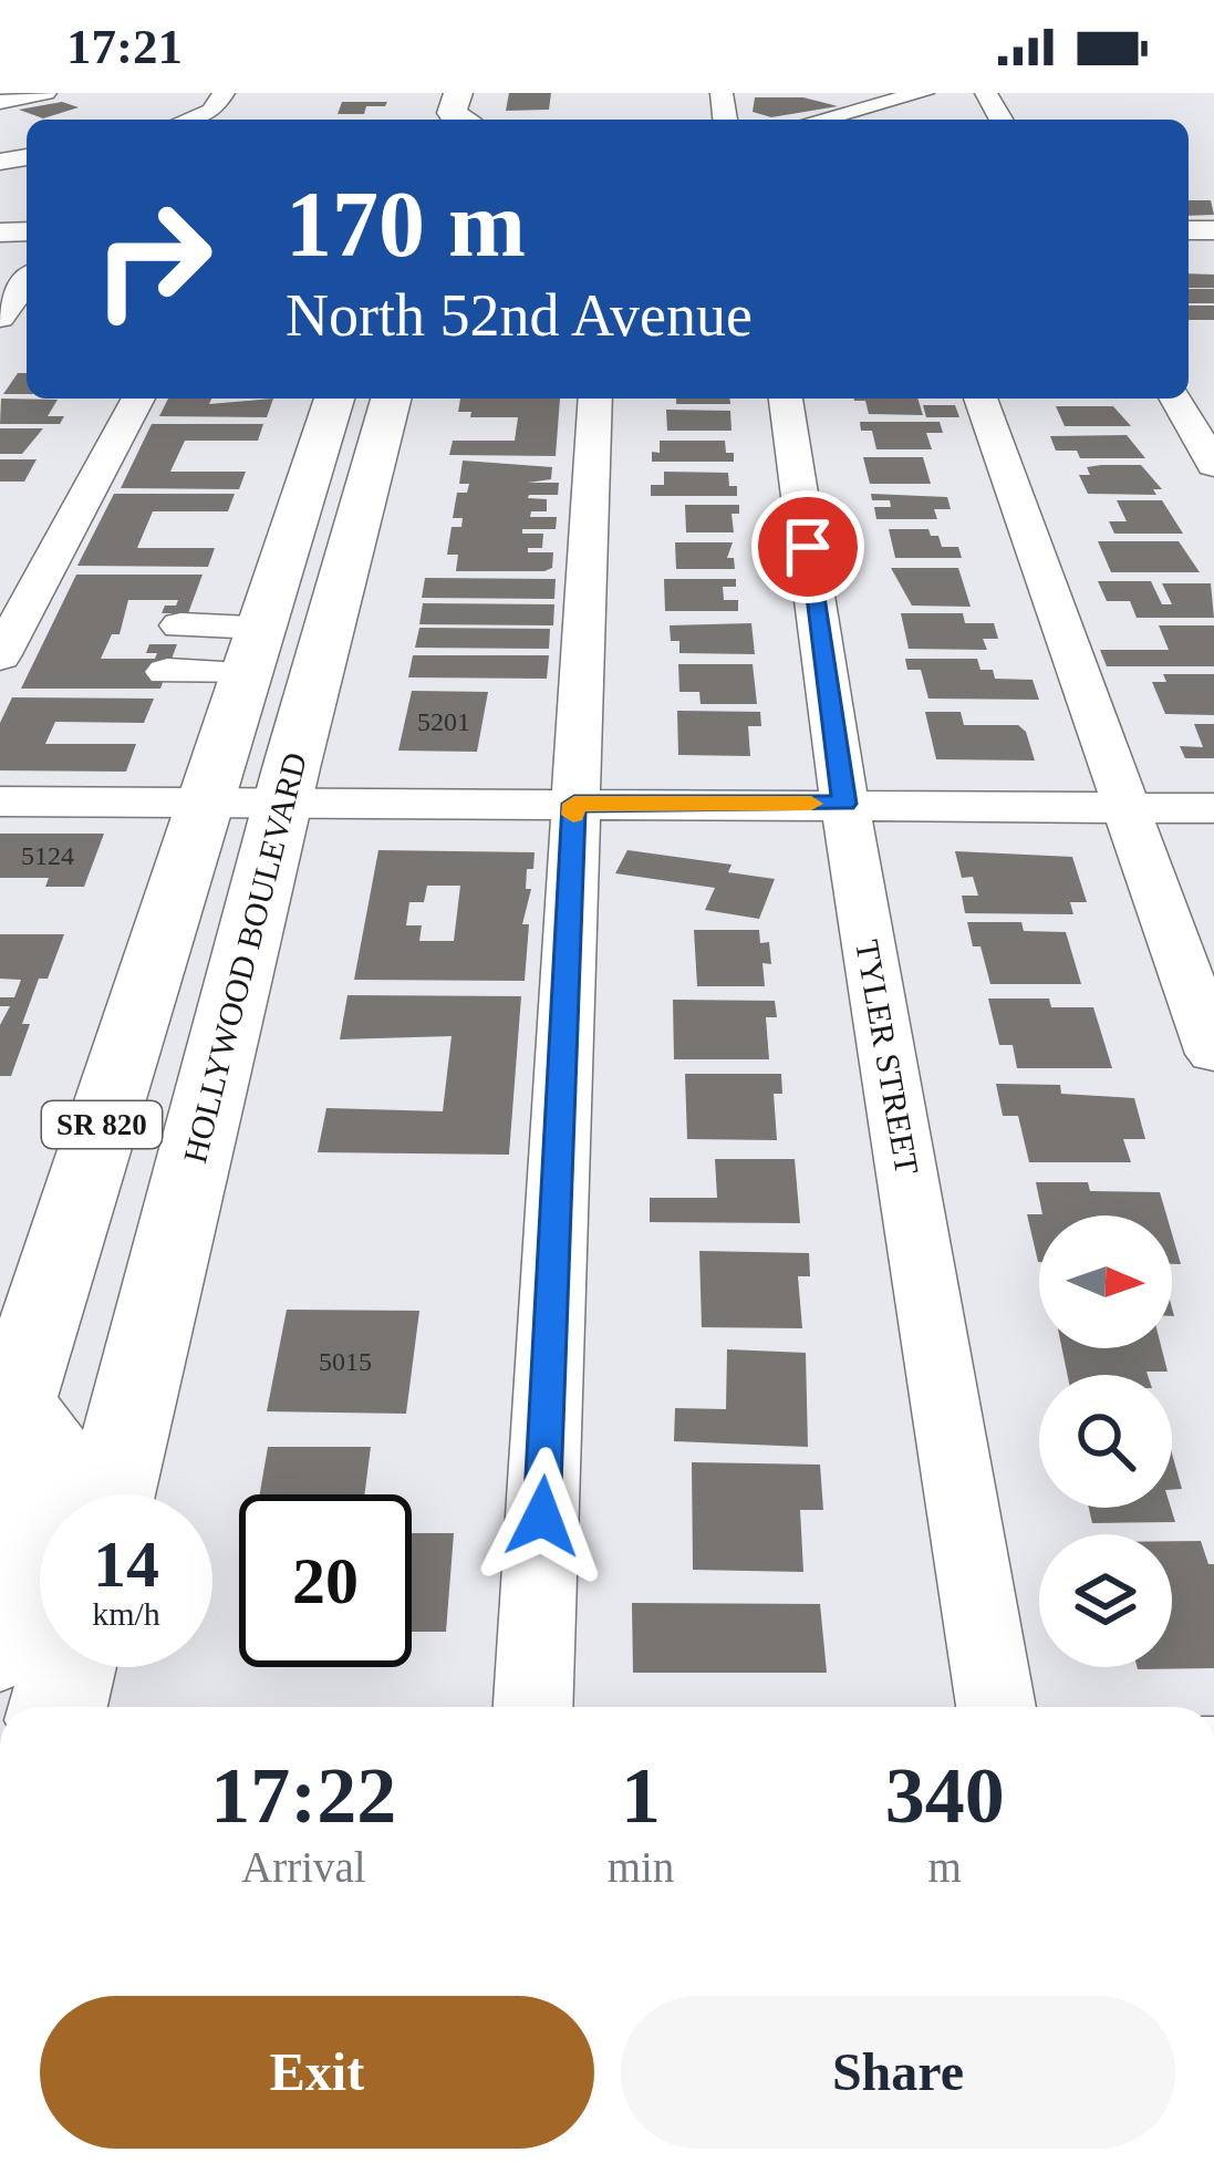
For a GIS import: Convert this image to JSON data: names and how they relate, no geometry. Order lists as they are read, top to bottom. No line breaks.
{"streets":{"highway":["HOLLYWOOD BOULEVARD","SR 820"],"street":["TYLER STREET"]},"house_numbers":["5201","5124","5015"],"north":"right","page":{"status":"17:21","turn":["170 m","North 52nd Avenue"],"speed":"14 km/h","limit":"20","eta":["17:22","Arrival","1","min","340","m"],"buttons":["Exit","Share"]}}
